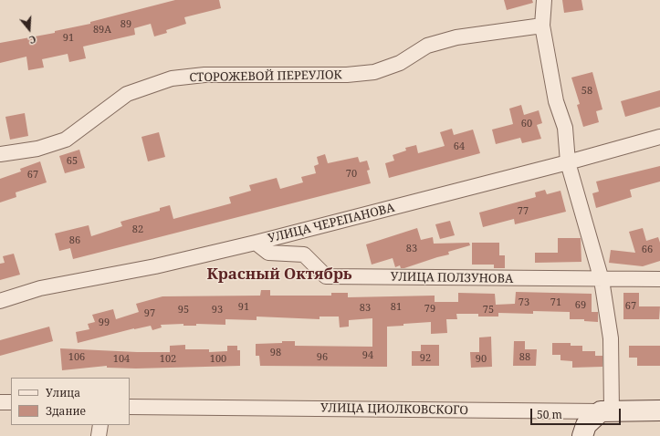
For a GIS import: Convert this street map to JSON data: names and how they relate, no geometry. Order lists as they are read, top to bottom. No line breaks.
{"streets":{"street":["СТОРОЖЕВОЙ ПЕРЕУЛОК","УЛИЦА ЧЕРЕПАНОВА","УЛИЦА ПОЛЗУНОВА","УЛИЦА ЦИОЛКОВСКОГО"]},"crossings":[["УЛИЦА ЧЕРЕПАНОВА","УЛИЦА ПОЛЗУНОВА"]],"districts":["Красный Октябрь"],"house_numbers":["89","89А","91","58","60","64","65","70","67","77","82","86","83","66","73","71","69","67","91","81","83","79","95","93","75","97","99","98","94","106","96","88","92","104","102","100","90"],"legend":["Улица","Здание"],"scale_bar":"50 m","north":"bottom"}
